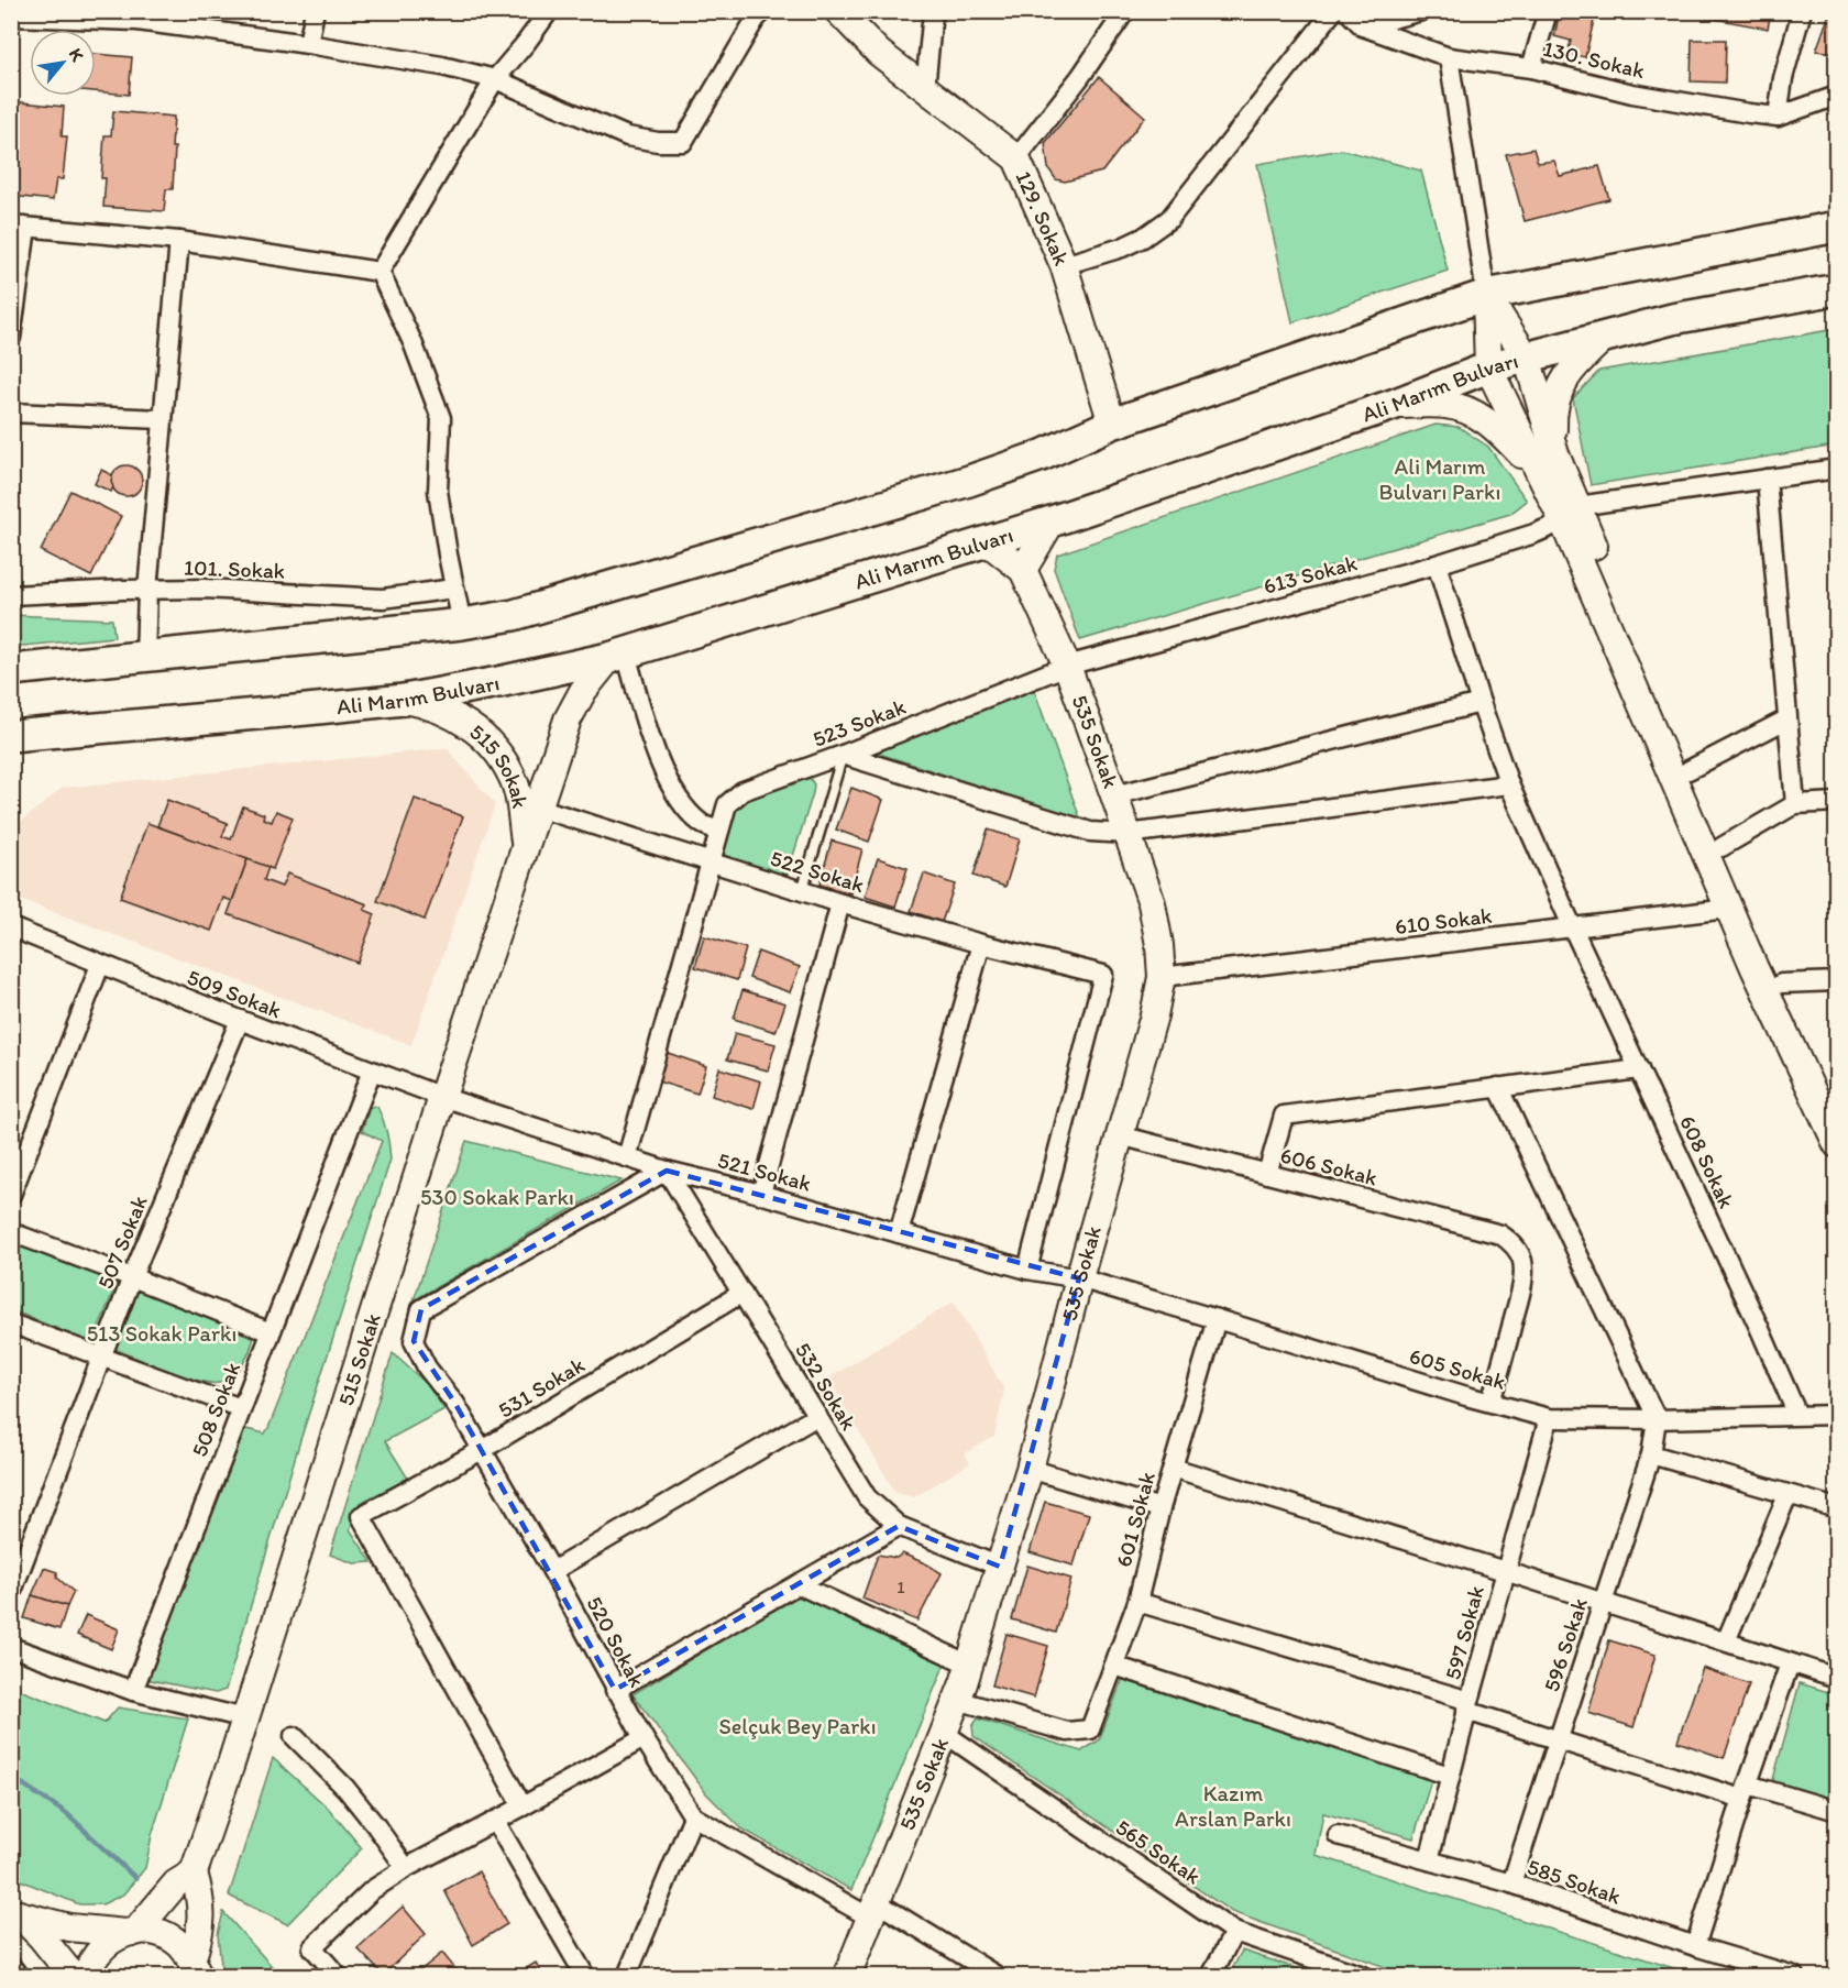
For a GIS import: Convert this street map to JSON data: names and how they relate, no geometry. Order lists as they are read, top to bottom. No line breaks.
{"streets":{"main road":["Ali Marım Bulvarı"],"street":["130. Sokak","129. Sokak","101. Sokak","613 Sokak","523 Sokak","535 Sokak","515 Sokak","522 Sokak","610 Sokak","509 Sokak","608 Sokak","606 Sokak","521 Sokak","507 Sokak","605 Sokak","532 Sokak","531 Sokak","508 Sokak","601 Sokak","597 Sokak","520 Sokak","596 Sokak","565 Sokak","585 Sokak"]},"crossings":[["Ali Marım Bulvarı","515 Sokak"],["613 Sokak","523 Sokak"],["613 Sokak","535 Sokak"],["613 Sokak","608 Sokak"],["523 Sokak","535 Sokak"],["523 Sokak","522 Sokak"],["523 Sokak","521 Sokak"],["535 Sokak","610 Sokak"],["535 Sokak","606 Sokak"],["535 Sokak","521 Sokak"],["535 Sokak","605 Sokak"],["535 Sokak","532 Sokak"],["535 Sokak","601 Sokak"],["535 Sokak","520 Sokak"],["535 Sokak","565 Sokak"],["515 Sokak","522 Sokak"],["515 Sokak","509 Sokak"],["515 Sokak","521 Sokak"],["522 Sokak","521 Sokak"],["610 Sokak","608 Sokak"],["509 Sokak","521 Sokak"],["509 Sokak","507 Sokak"],["509 Sokak","508 Sokak"],["608 Sokak","605 Sokak"],["606 Sokak","605 Sokak"],["521 Sokak","605 Sokak"],["521 Sokak","532 Sokak"],["521 Sokak","520 Sokak"],["605 Sokak","601 Sokak"],["605 Sokak","597 Sokak"],["605 Sokak","596 Sokak"],["532 Sokak","531 Sokak"],["532 Sokak","520 Sokak"],["531 Sokak","520 Sokak"],["597 Sokak","585 Sokak"],["596 Sokak","585 Sokak"]],"parks":["Ali Marım Bulvarı Parkı","530 Sokak Parkı","513 Sokak Parkı","Selçuk Bey Parkı","Kazım Arslan Parkı"],"house_numbers":["1"],"north":"top right"}
